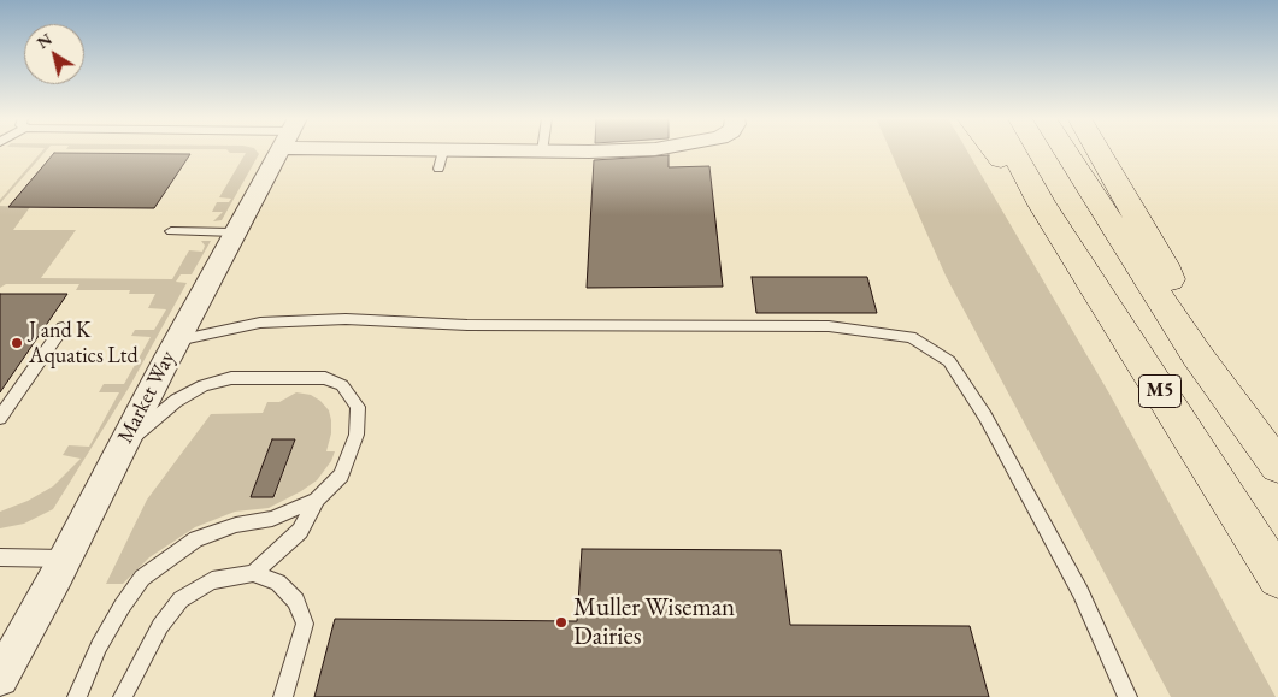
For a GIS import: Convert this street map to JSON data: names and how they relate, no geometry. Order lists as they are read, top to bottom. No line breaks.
{"streets":{"highway":["M5"],"street":["Market Way"]},"places":["J and K Aquatics Ltd","Muller Wiseman Dairies"],"north":"top left"}
